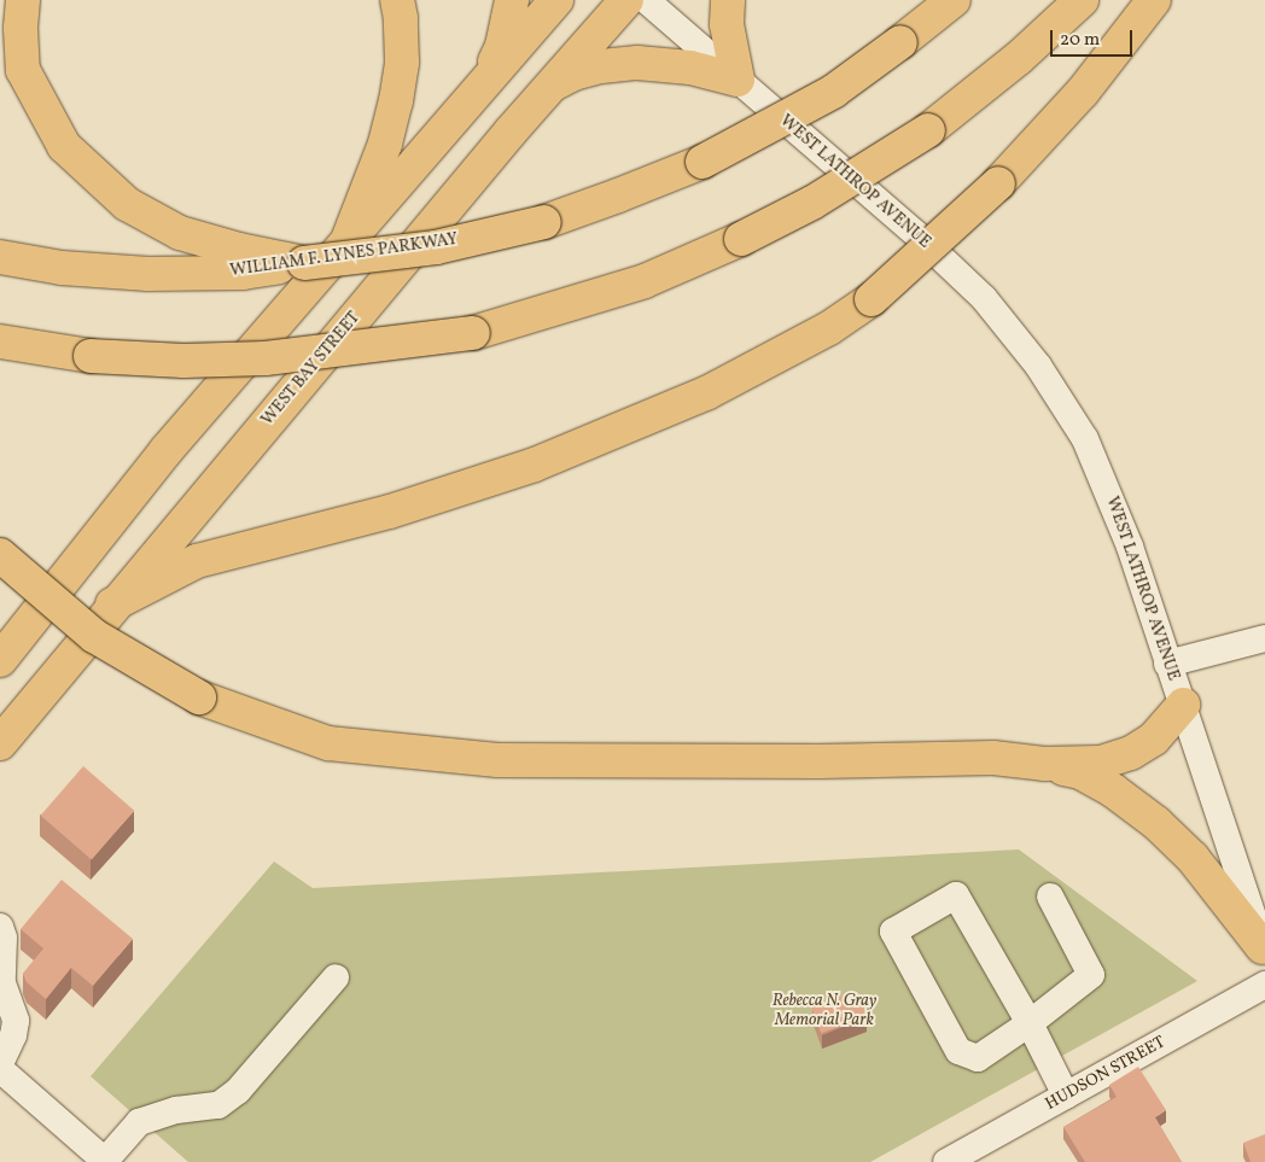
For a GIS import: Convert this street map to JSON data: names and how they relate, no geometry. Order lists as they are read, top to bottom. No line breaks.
{"streets":{"main road":["WILLIAM F. LYNES PARKWAY","WEST BAY STREET"],"street":["WEST LATHROP AVENUE","HUDSON STREET"]},"parks":["Rebecca N. Gray Memorial Park"],"scale_bar":"20 m"}
